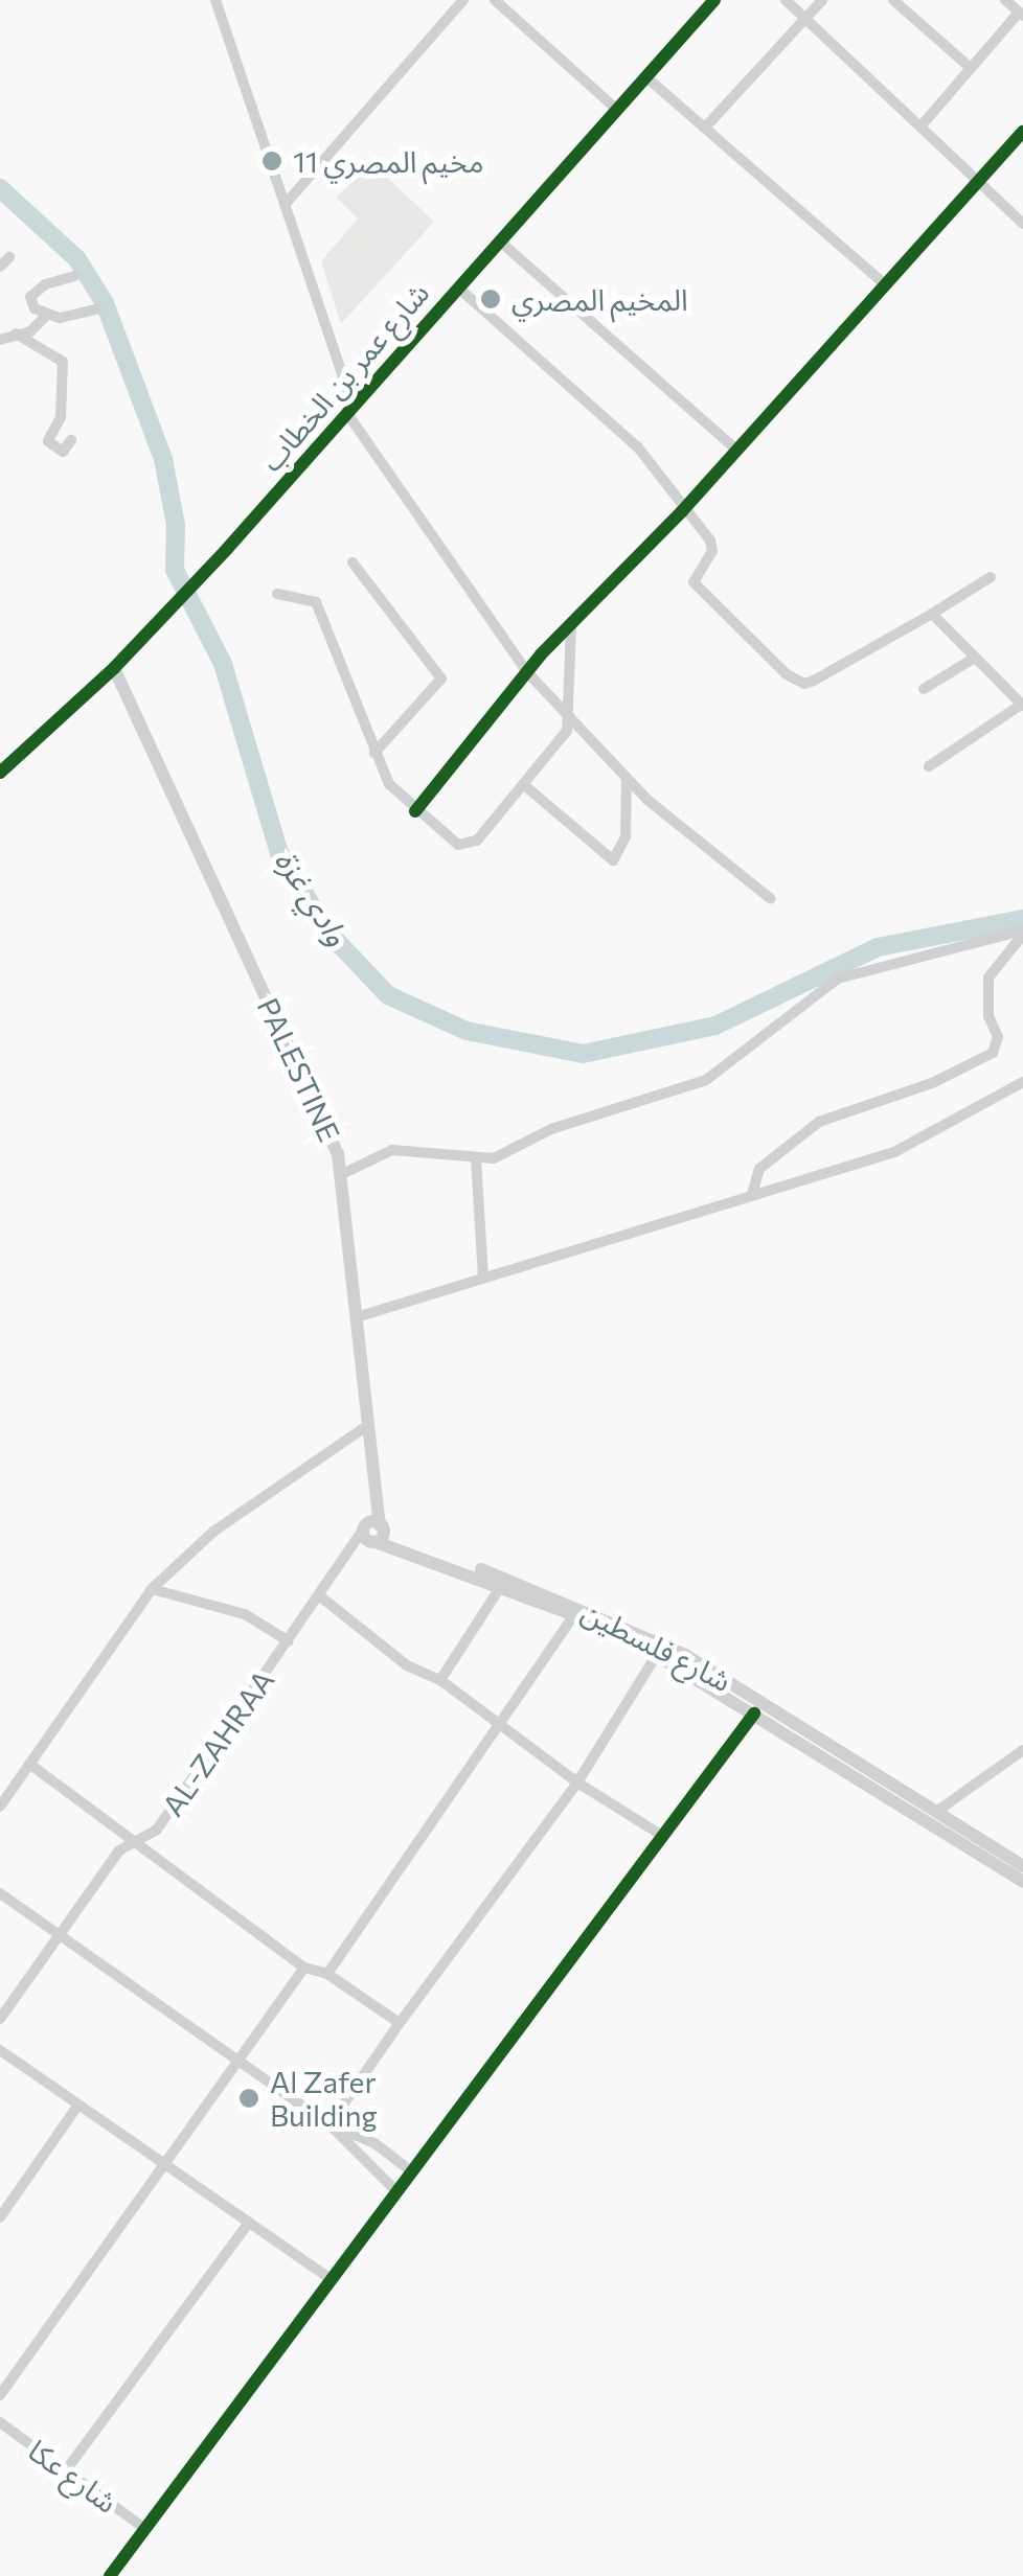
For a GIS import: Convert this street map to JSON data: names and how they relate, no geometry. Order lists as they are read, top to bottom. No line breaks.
{"streets":{"street":["شارع عمر بن الخطاب","PALESTINE","شارع فلسطين","AL-ZAHRAA","شارع عكا"]},"crossings":[["شارع عمر بن الخطاب","PALESTINE"],["PALESTINE","شارع فلسطين"],["PALESTINE","AL-ZAHRAA"],["شارع فلسطين","AL-ZAHRAA"]],"water":["وادي غزة"],"places":["مخيم المصري 11","المخيم المصري","Al Zafer Building"]}
